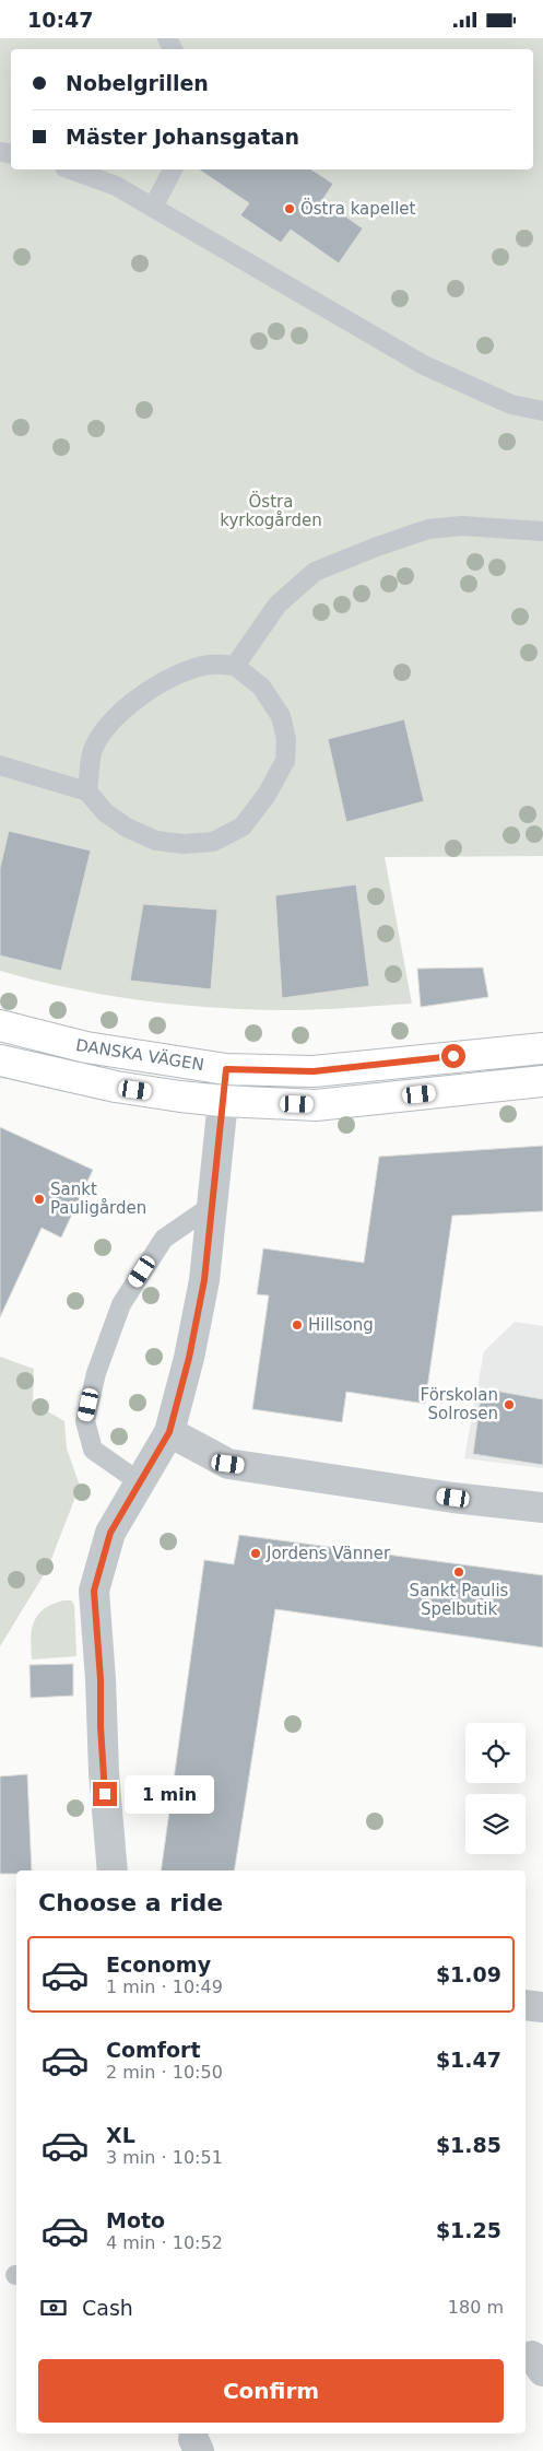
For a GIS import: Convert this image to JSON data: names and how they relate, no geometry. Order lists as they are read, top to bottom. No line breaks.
{"streets":{"street":["DANSKA VÄGEN"]},"parks":["Östra kyrkogården"],"places":["Östra kapellet","Sankt Pauligården","Hillsong","Förskolan Solrosen","Jordens Vänner","Sankt Paulis Spelbutik"],"page":{"status":"10:47","banner":["Nobelgrillen","Mäster Johansgatan"],"bubble":"1 min","heading":"Choose a ride","list":[{"name":"Economy","note":"1 min · 10:49","value":"$1.09"},{"name":"Comfort","note":"2 min · 10:50","value":"$1.47"},{"name":"XL","note":"3 min · 10:51","value":"$1.85"},{"name":"Moto","note":"4 min · 10:52","value":"$1.25"}],"pay":["Cash","180 m"],"buttons":"Confirm"}}
